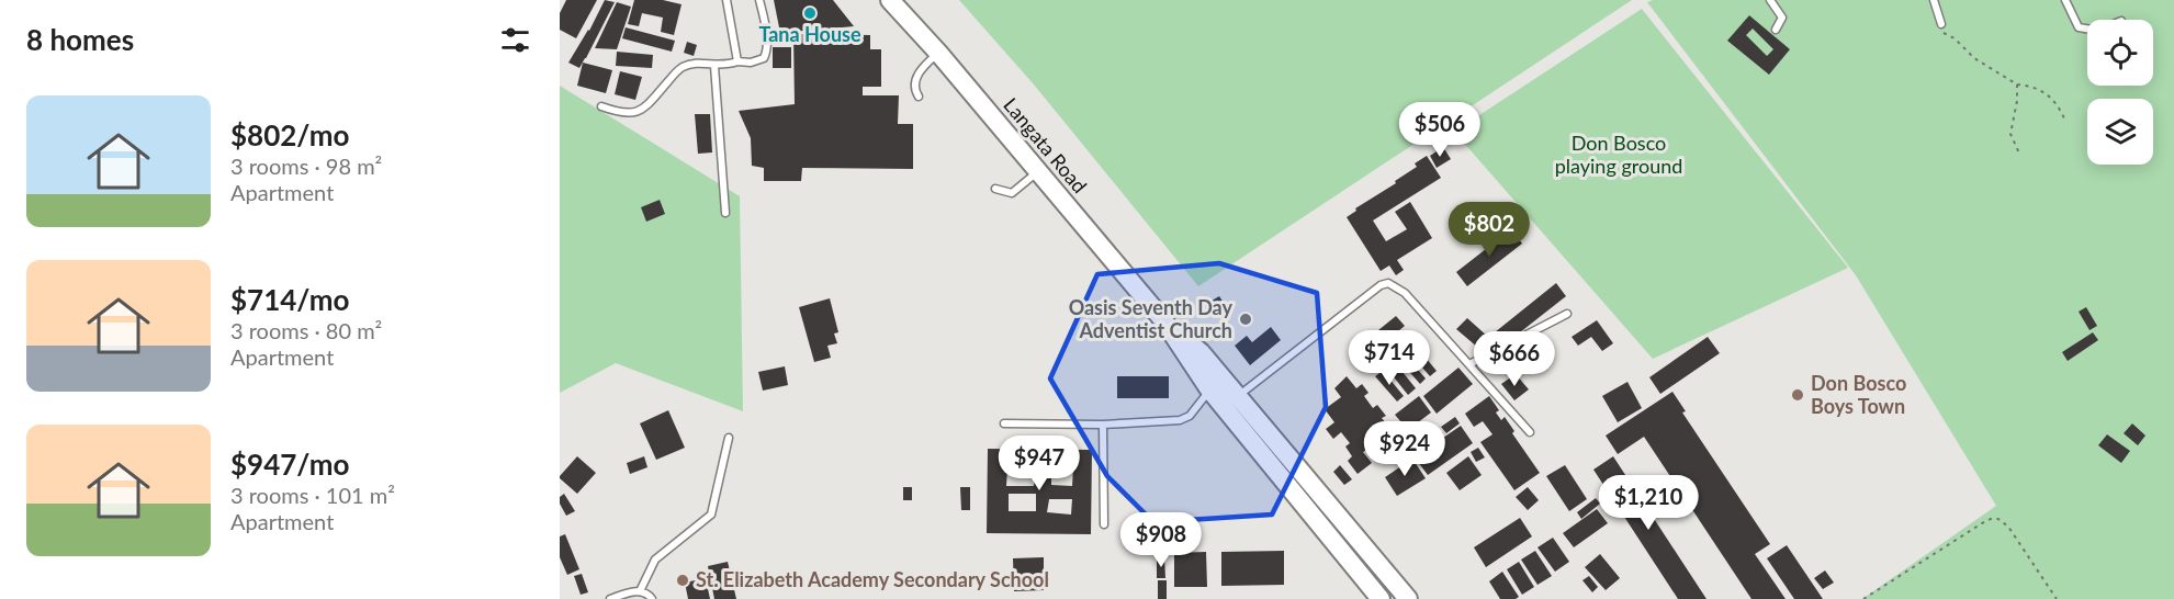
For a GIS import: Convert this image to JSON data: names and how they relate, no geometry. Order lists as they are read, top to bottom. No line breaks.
{"streets":{"main road":["Langata Road"]},"parks":["Don Bosco playing ground"],"places":["Tana House","Oasis Seventh Day Adventist Church","Don Bosco Boys Town","St. Elizabeth Academy Secondary School"],"page":{"heading":"8 homes","list":[{"name":"$802/mo","note":"3 rooms · 98 m² · Apartment"},{"name":"$714/mo","note":"3 rooms · 80 m² · Apartment"},{"name":"$947/mo","note":"3 rooms · 101 m² · Apartment"}],"price":["$506","$802","$714","$666","$924","$947","$1,210","$908"]}}
